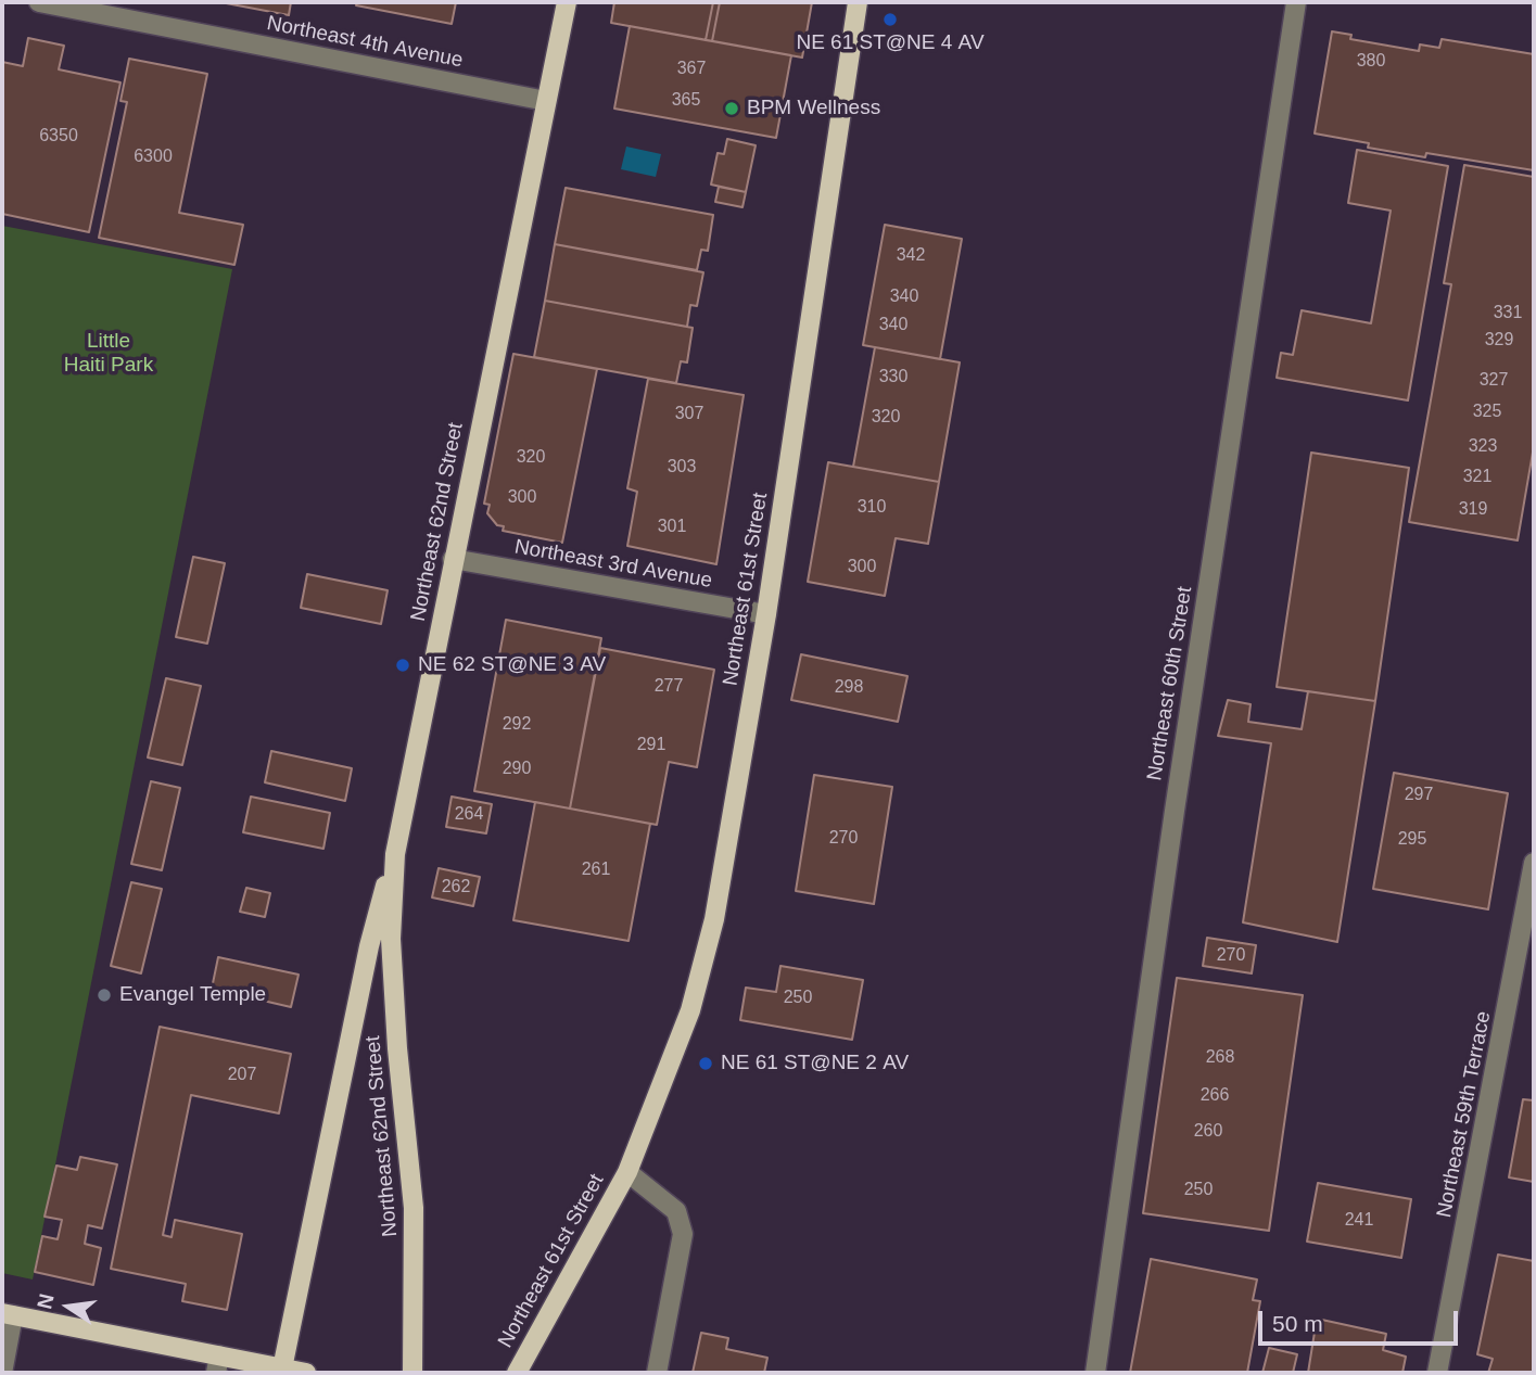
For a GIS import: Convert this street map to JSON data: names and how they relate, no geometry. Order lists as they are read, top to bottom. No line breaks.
{"streets":{"main road":["Northeast 62nd Street","Northeast 61st Street"],"street":["Northeast 4th Avenue","Northeast 3rd Avenue","Northeast 60th Street","Northeast 59th Terrace"]},"crossings":[["Northeast 4th Avenue","Northeast 62nd Street"],["Northeast 62nd Street","Northeast 3rd Avenue"],["Northeast 3rd Avenue","Northeast 61st Street"]],"parks":["Little Haiti Park"],"places":["NE 61 ST@NE 4 AV","BPM Wellness","NE 62 ST@NE 3 AV","Evangel Temple","NE 61 ST@NE 2 AV"],"house_numbers":["380","367","365","6350","6300","342","340","331","340","329","330","327","325","307","320","323","320","303","321","300","310","319","301","300","277","298","292","291","290","297","264","270","295","261","262","270","250","268","207","266","260","250","241"],"scale_bar":"50 m","north":"left"}
